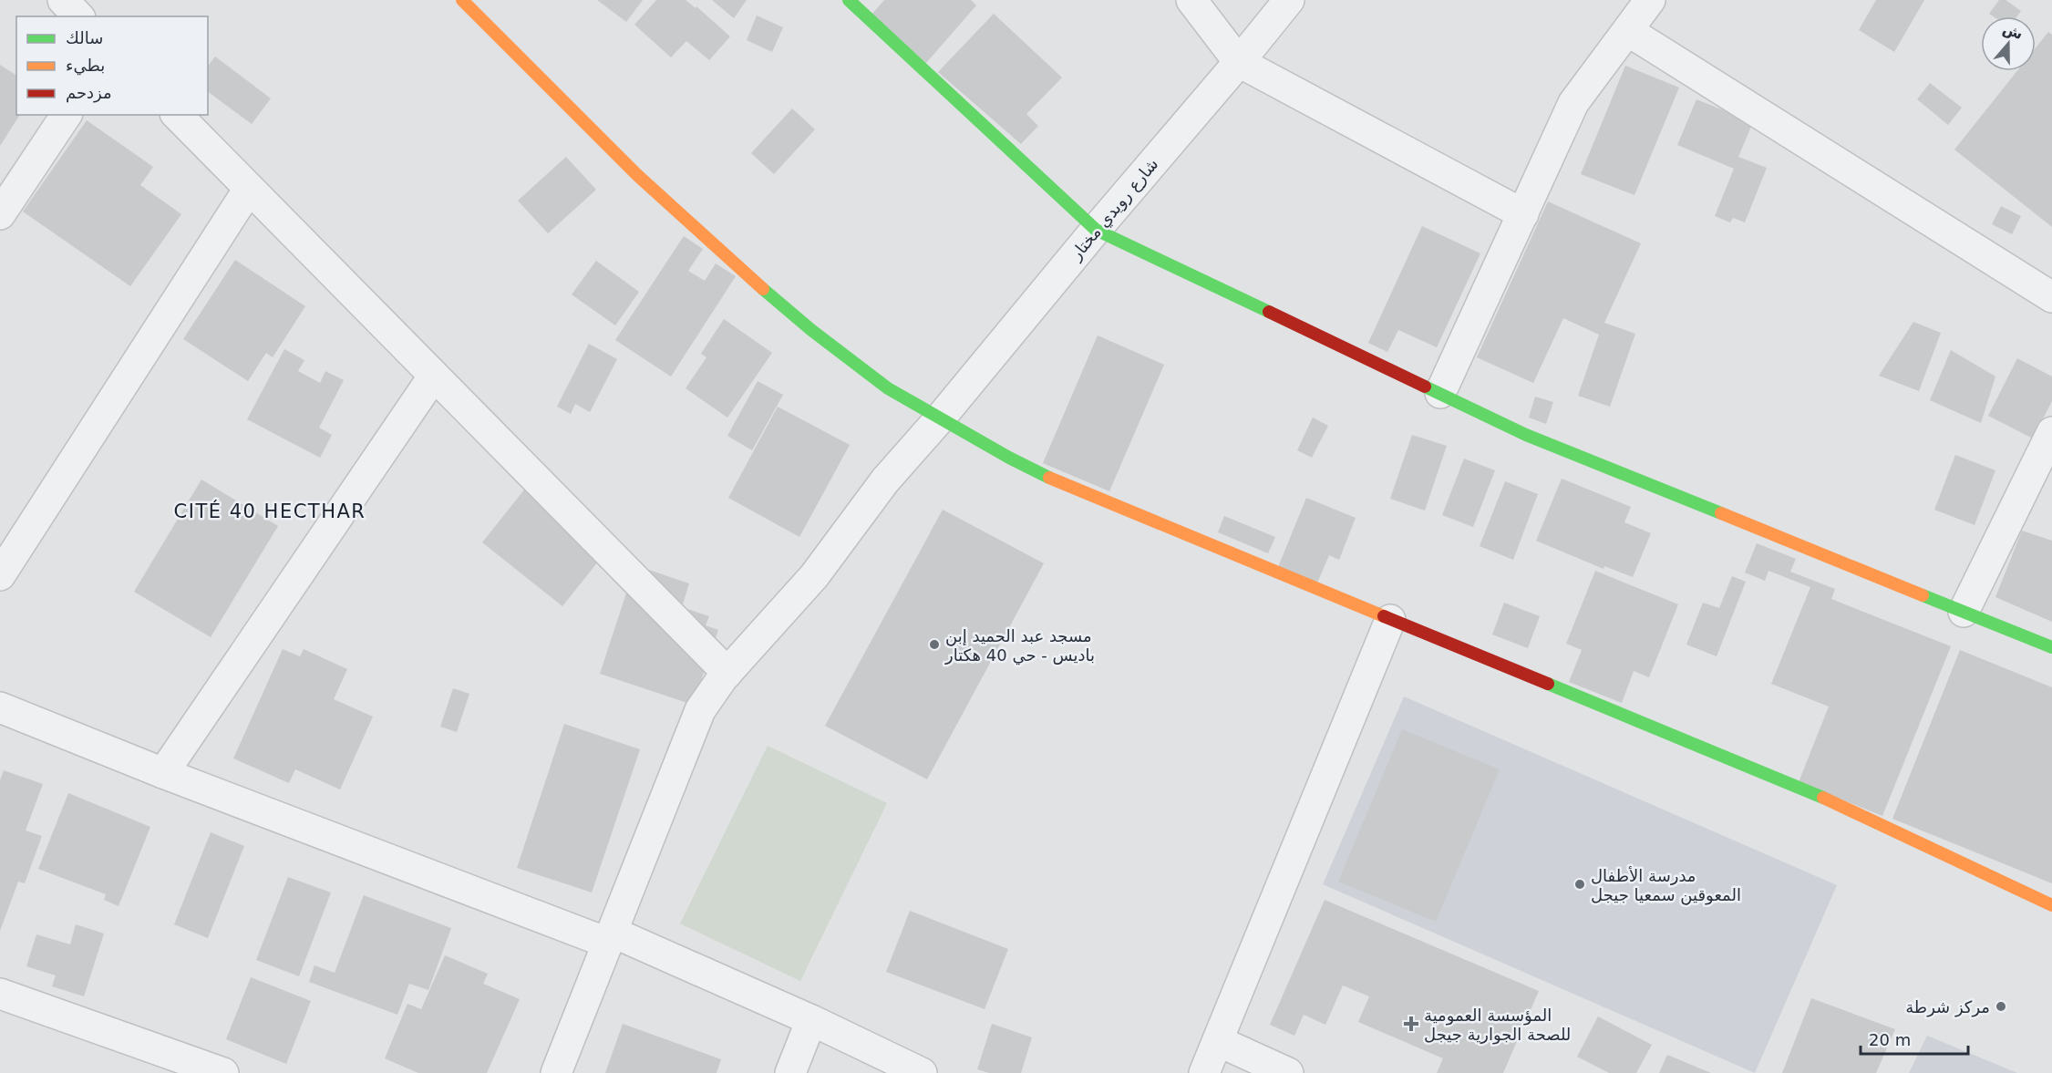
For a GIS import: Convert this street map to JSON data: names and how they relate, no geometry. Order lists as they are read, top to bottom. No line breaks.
{"streets":{"street":["شارع رويدي مختار"]},"districts":["CITÉ 40 HECTHAR"],"places":{"other":["مسجد عبد الحميد إبن باديس - حي 40 هكتار","مدرسة الأطفال المعوقين سمعيا جيجل","مركز شرطة"],"health":["المؤسسة العمومية للصحة الجوارية جيجل"]},"legend":["سالك","بطيء","مزدحم"],"scale_bar":"20 m","north":"top"}
